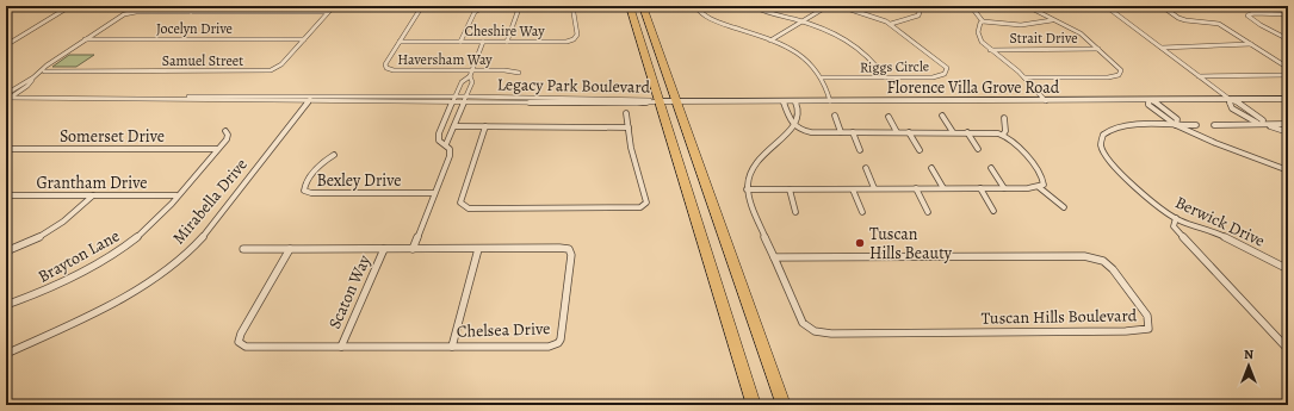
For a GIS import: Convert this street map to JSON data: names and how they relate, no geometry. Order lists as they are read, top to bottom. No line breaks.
{"streets":{"street":["Jocelyn Drive","Cheshire Way","Strait Drive","Haversham Way","Samuel Street","Riggs Circle","Legacy Park Boulevard","Florence Villa Grove Road","Somerset Drive","Bexley Drive","Grantham Drive","Mirabella Drive","Berwick Drive","Brayton Lane","Scaton Way","Tuscan Hills Boulevard","Chelsea Drive"]},"crossings":[["Jocelyn Drive","Samuel Street"],["Cheshire Way","Haversham Way"],["Legacy Park Boulevard","Florence Villa Grove Road"],["Legacy Park Boulevard","Mirabella Drive"],["Somerset Drive","Brayton Lane"],["Grantham Drive","Brayton Lane"],["Scaton Way","Chelsea Drive"]],"places":["Tuscan Hills Beauty"],"north":"top"}
